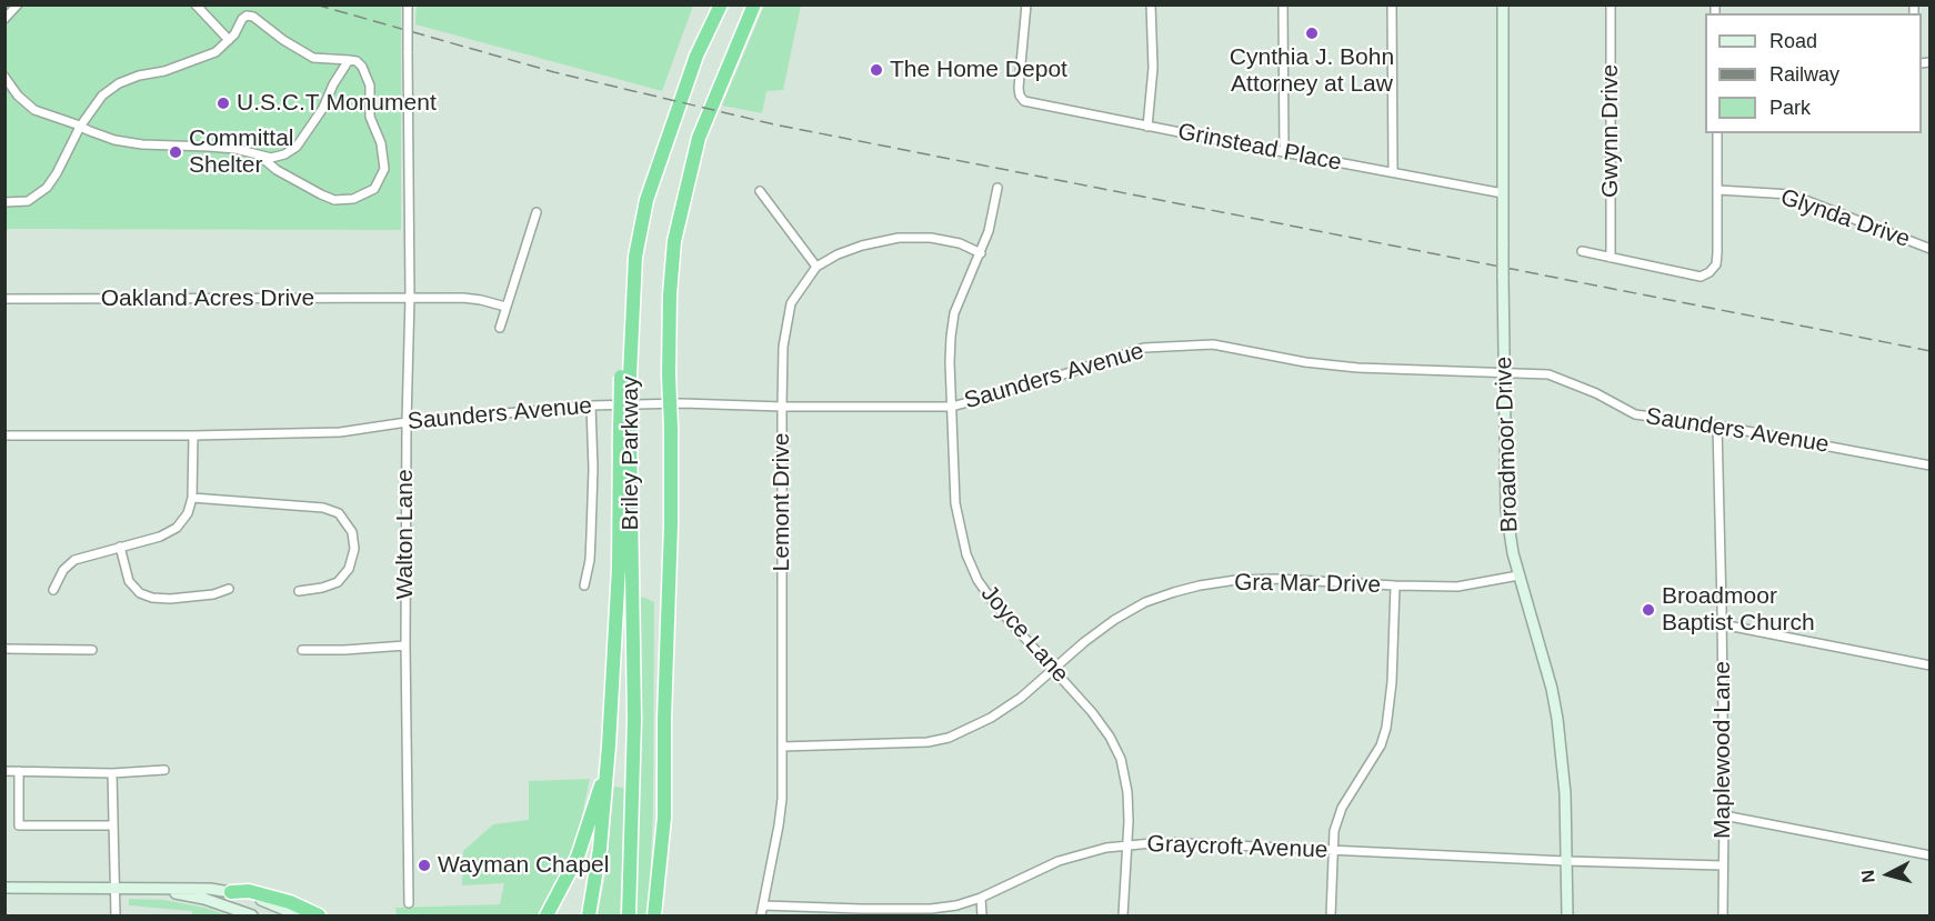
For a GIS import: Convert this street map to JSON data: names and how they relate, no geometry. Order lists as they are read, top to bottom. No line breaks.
{"streets":{"highway":["Briley Parkway"],"main road":["Broadmoor Drive"],"street":["Gwynn Drive","Grinstead Place","Glynda Drive","Oakland Acres Drive","Saunders Avenue","Lemont Drive","Walton Lane","Gra Mar Drive","Joyce Lane","Maplewood Lane","Graycroft Avenue"]},"crossings":[["Grinstead Place","Broadmoor Drive"],["Oakland Acres Drive","Walton Lane"],["Saunders Avenue","Broadmoor Drive"],["Saunders Avenue","Lemont Drive"],["Saunders Avenue","Walton Lane"],["Saunders Avenue","Joyce Lane"],["Saunders Avenue","Maplewood Lane"],["Broadmoor Drive","Gra Mar Drive"],["Broadmoor Drive","Graycroft Avenue"],["Lemont Drive","Gra Mar Drive"],["Lemont Drive","Joyce Lane"],["Lemont Drive","Graycroft Avenue"],["Gra Mar Drive","Joyce Lane"],["Joyce Lane","Graycroft Avenue"],["Maplewood Lane","Graycroft Avenue"]],"places":["Cynthia J. Bohn Attorney at Law","The Home Depot","U.S.C.T Monument","Committal Shelter","Broadmoor Baptist Church","Wayman Chapel"],"legend":["Road","Railway","Park"],"north":"left"}
